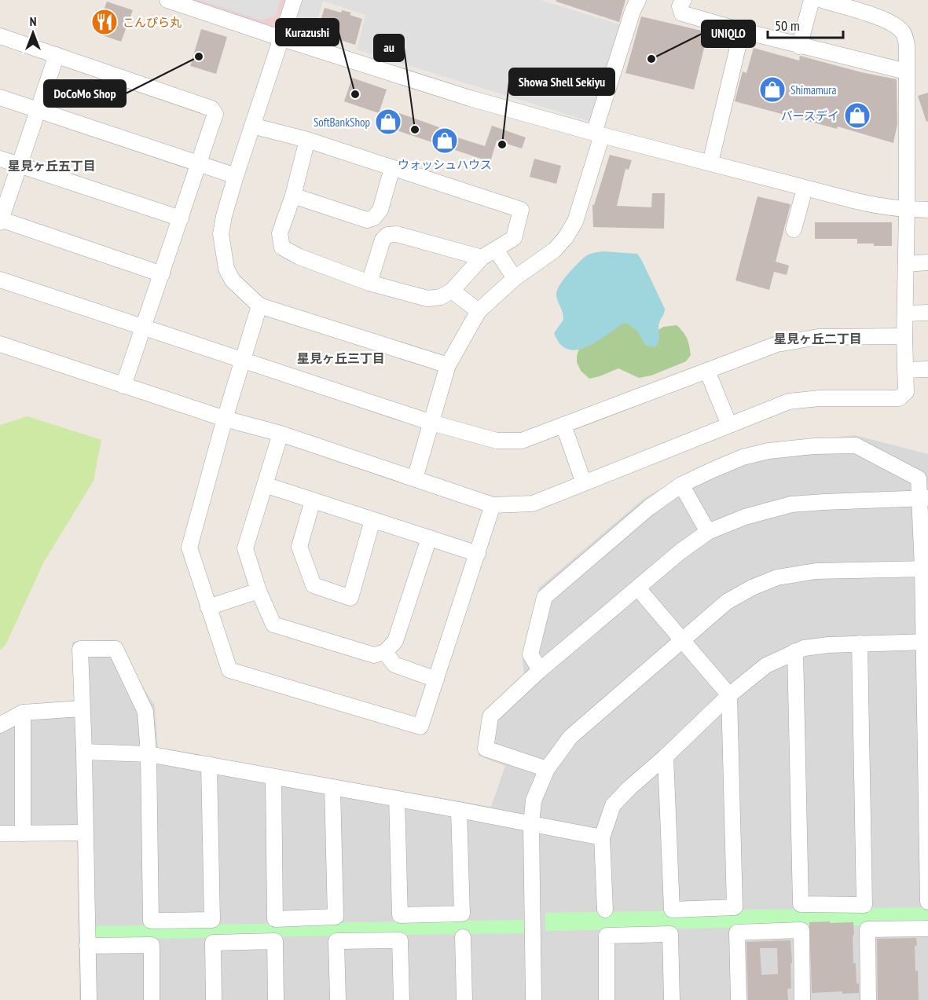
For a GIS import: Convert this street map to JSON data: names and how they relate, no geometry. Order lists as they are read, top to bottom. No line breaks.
{"districts":["星見ヶ丘五丁目","星見ヶ丘二丁目","星見ヶ丘三丁目"],"places":{"restaurant":["こんぴら丸"],"other":["DoCoMo Shop","UNIQLO","Kurazushi","au","Showa Shell Sekiyu"],"shop":["Shimamura","バースデイ","SoftBankShop","ウォッシュハウス"]},"scale_bar":"50 m","north":"top"}
